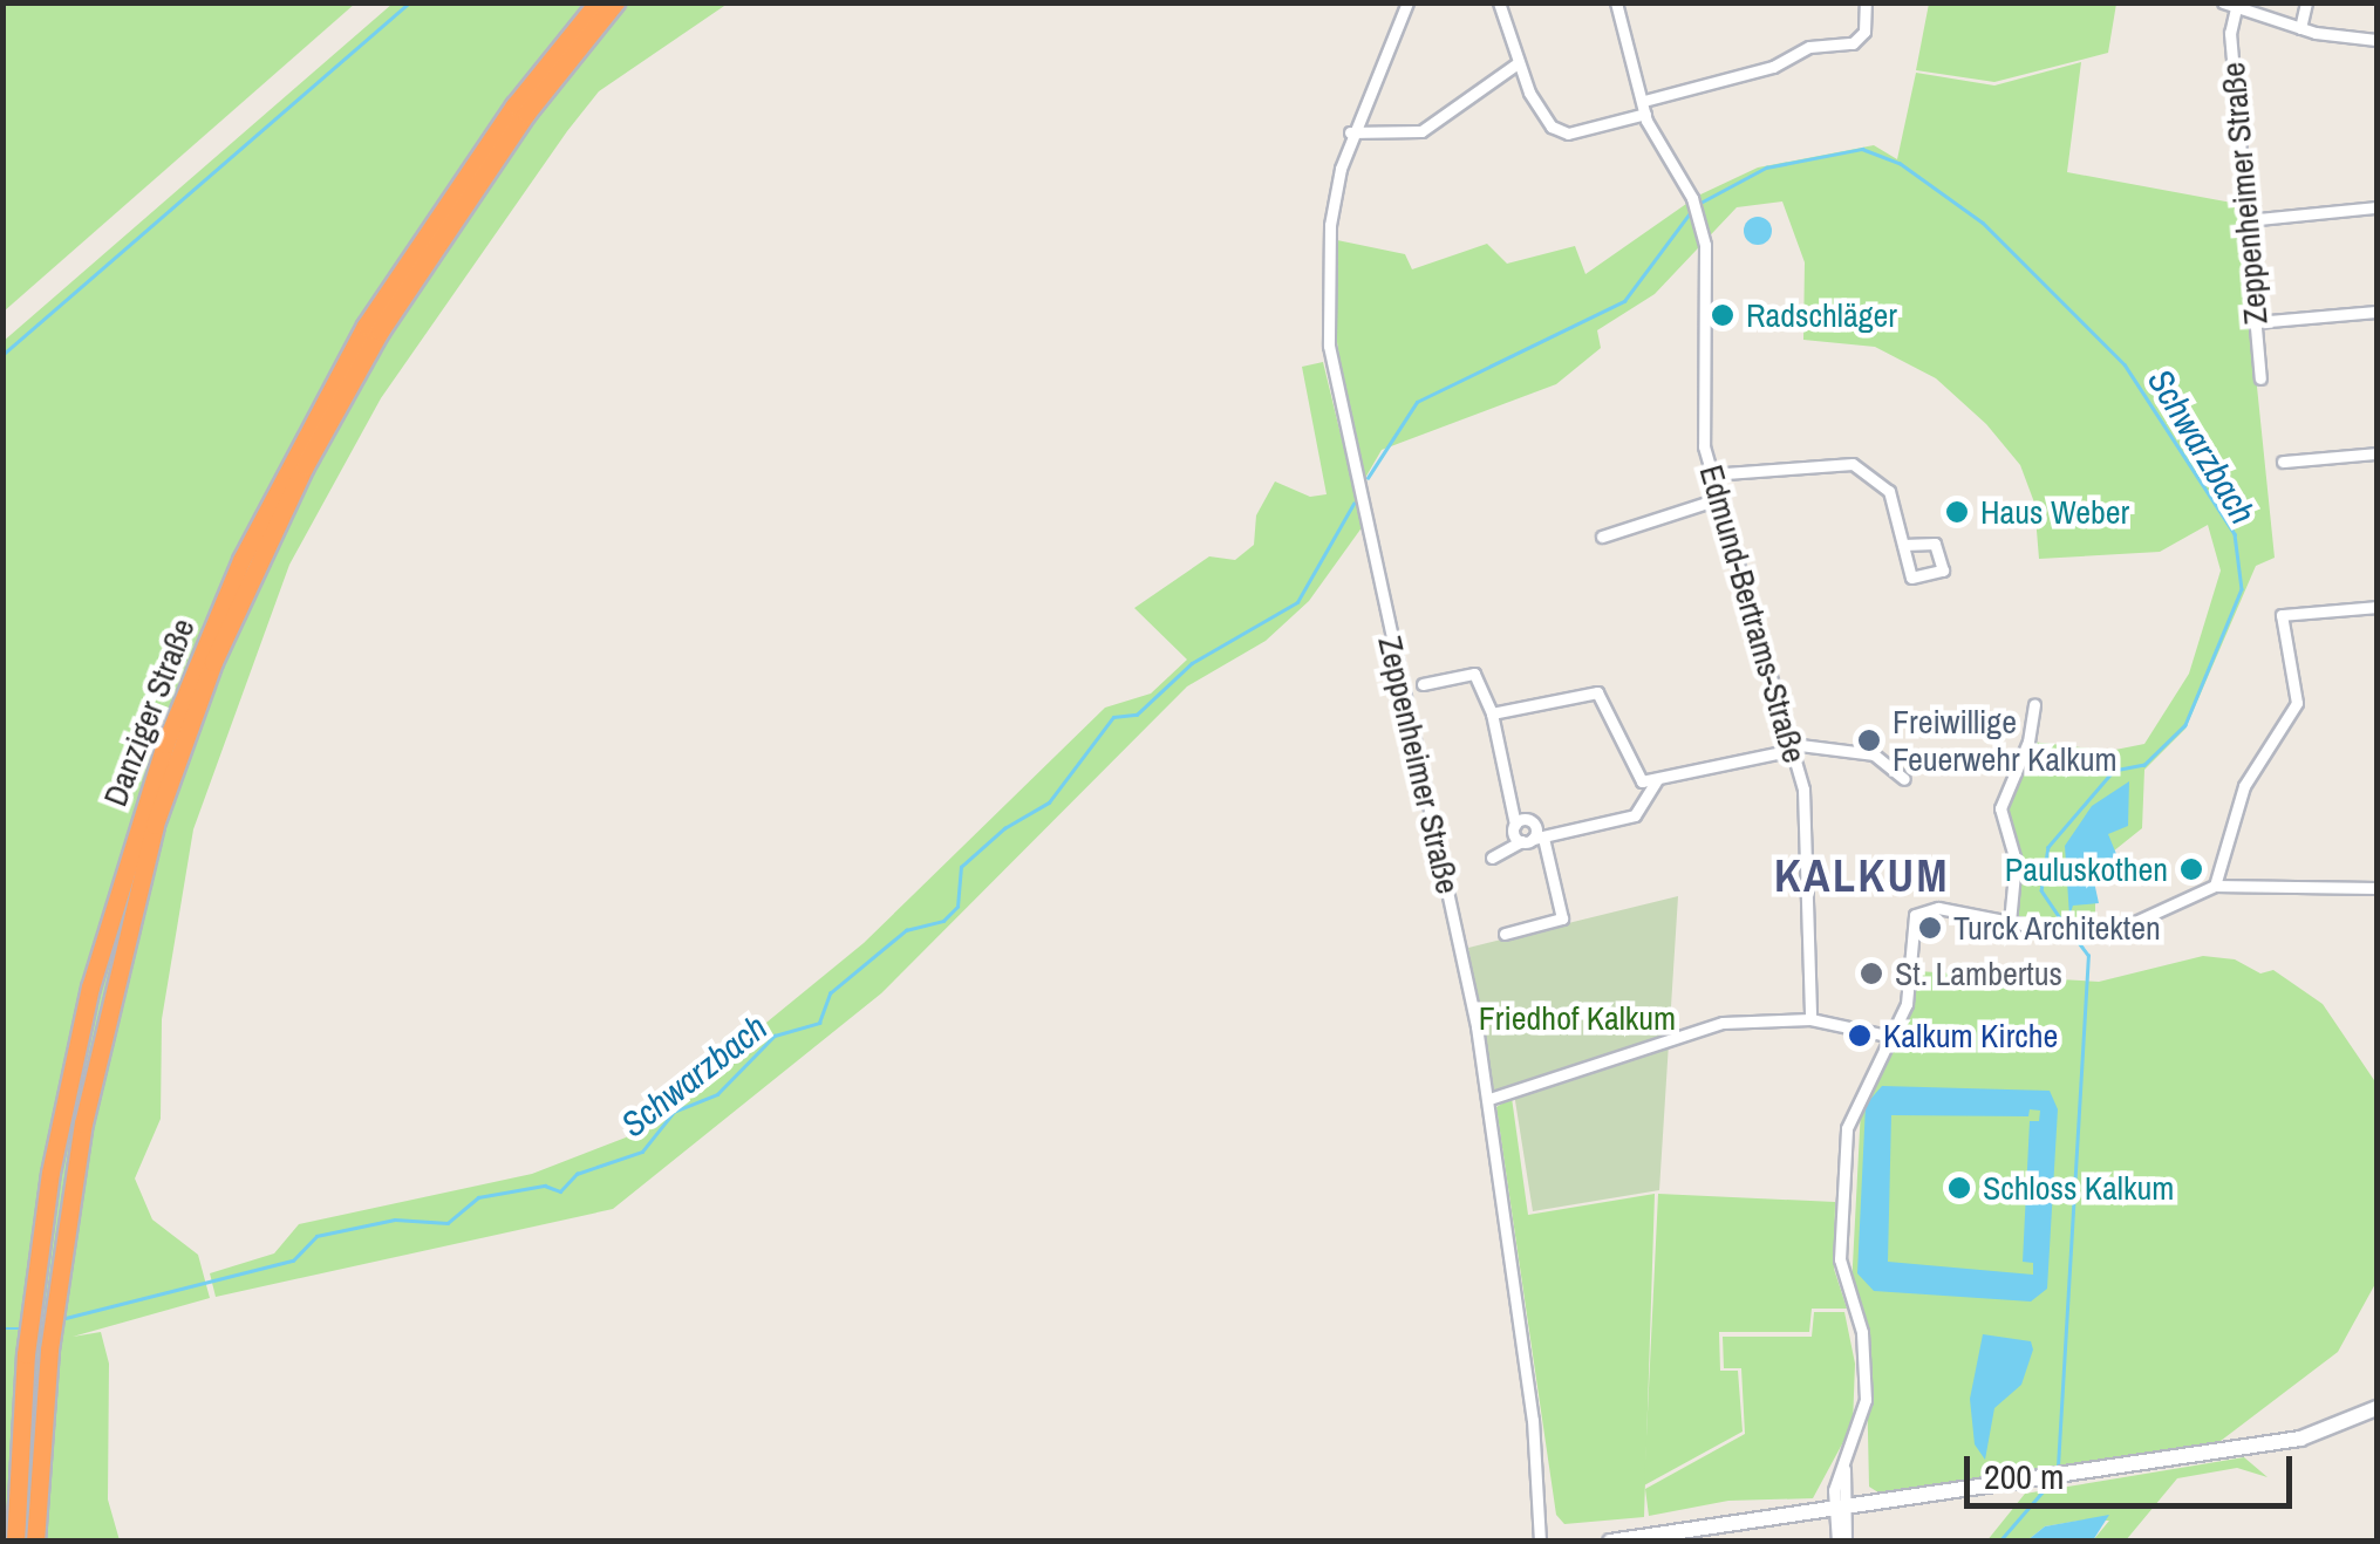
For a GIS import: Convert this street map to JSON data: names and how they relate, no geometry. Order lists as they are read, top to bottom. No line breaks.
{"streets":{"highway":["Danziger Straße"],"street":["Zeppenheimer Straße","Edmund-Bertrams-Straße"]},"districts":["KALKUM"],"water":["Schwarzbach"],"parks":["Friedhof Kalkum"],"places":["Radschläger","Haus Weber","Freiwillige Feuerwehr Kalkum","Pauluskothen","Turck Architekten","St. Lambertus","Kalkum Kirche","Schloss Kalkum"],"scale_bar":"200 m"}
